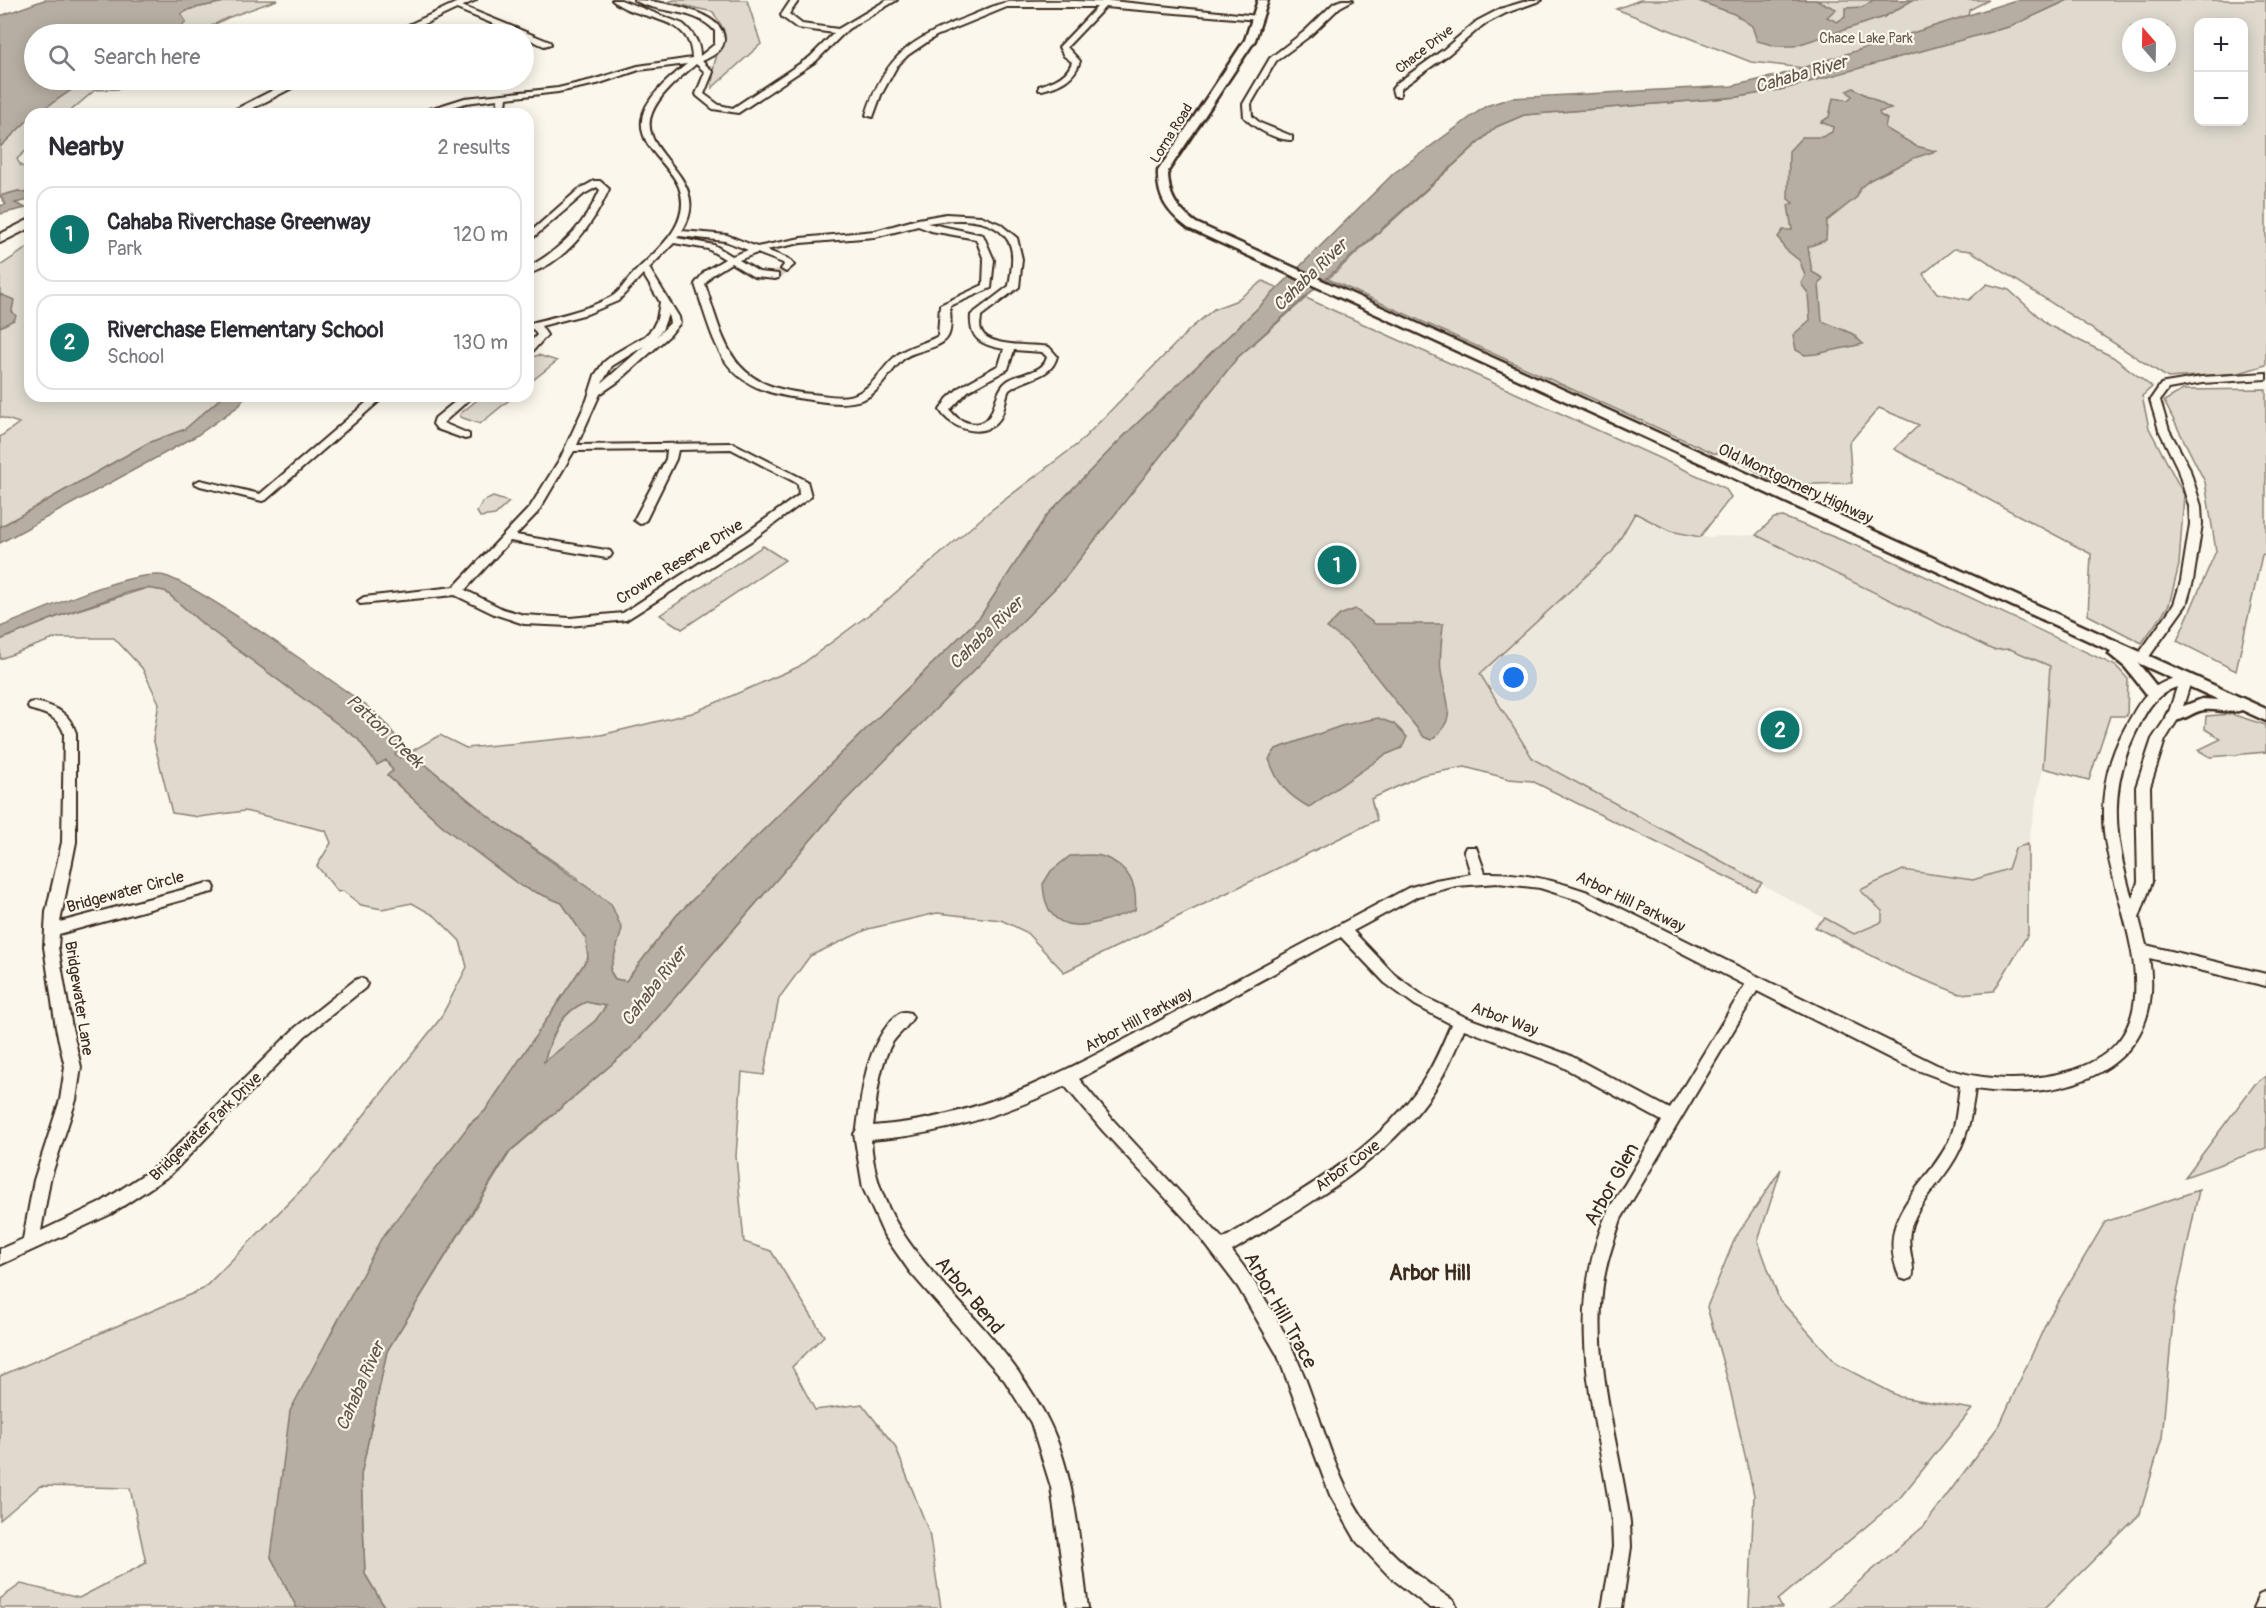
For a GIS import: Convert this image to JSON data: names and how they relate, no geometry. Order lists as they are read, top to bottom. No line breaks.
{"streets":{"street":["Chace Drive","Lorna Road","Old Montgomery Highway","Crowne Reserve Drive","Bridgewater Circle","Arbor Hill Parkway","Bridgewater Lane","Arbor Way","Bridgewater Park Drive","Arbor Cove","Arbor Glen","Arbor Bend","Arbor Hill Trace"]},"crossings":[["Lorna Road","Old Montgomery Highway"],["Bridgewater Circle","Bridgewater Lane"],["Arbor Hill Parkway","Arbor Way"],["Arbor Hill Parkway","Arbor Glen"],["Arbor Hill Parkway","Arbor Bend"],["Arbor Hill Parkway","Arbor Hill Trace"],["Bridgewater Lane","Bridgewater Park Drive"],["Arbor Way","Arbor Cove"],["Arbor Way","Arbor Glen"],["Arbor Cove","Arbor Hill Trace"]],"districts":["Arbor Hill"],"water":["Cahaba River","Patton Creek"],"parks":["Chace Lake Park"],"north":"top","page":{"map_buttons":["+","−"],"search":"Search here","heading":["Nearby","2 results"],"list":[{"mark":"1","name":"Cahaba Riverchase Greenway","note":"Park","value":"120 m"},{"mark":"2","name":"Riverchase Elementary School","note":"School","value":"130 m"}],"pins":["1","2"]}}
